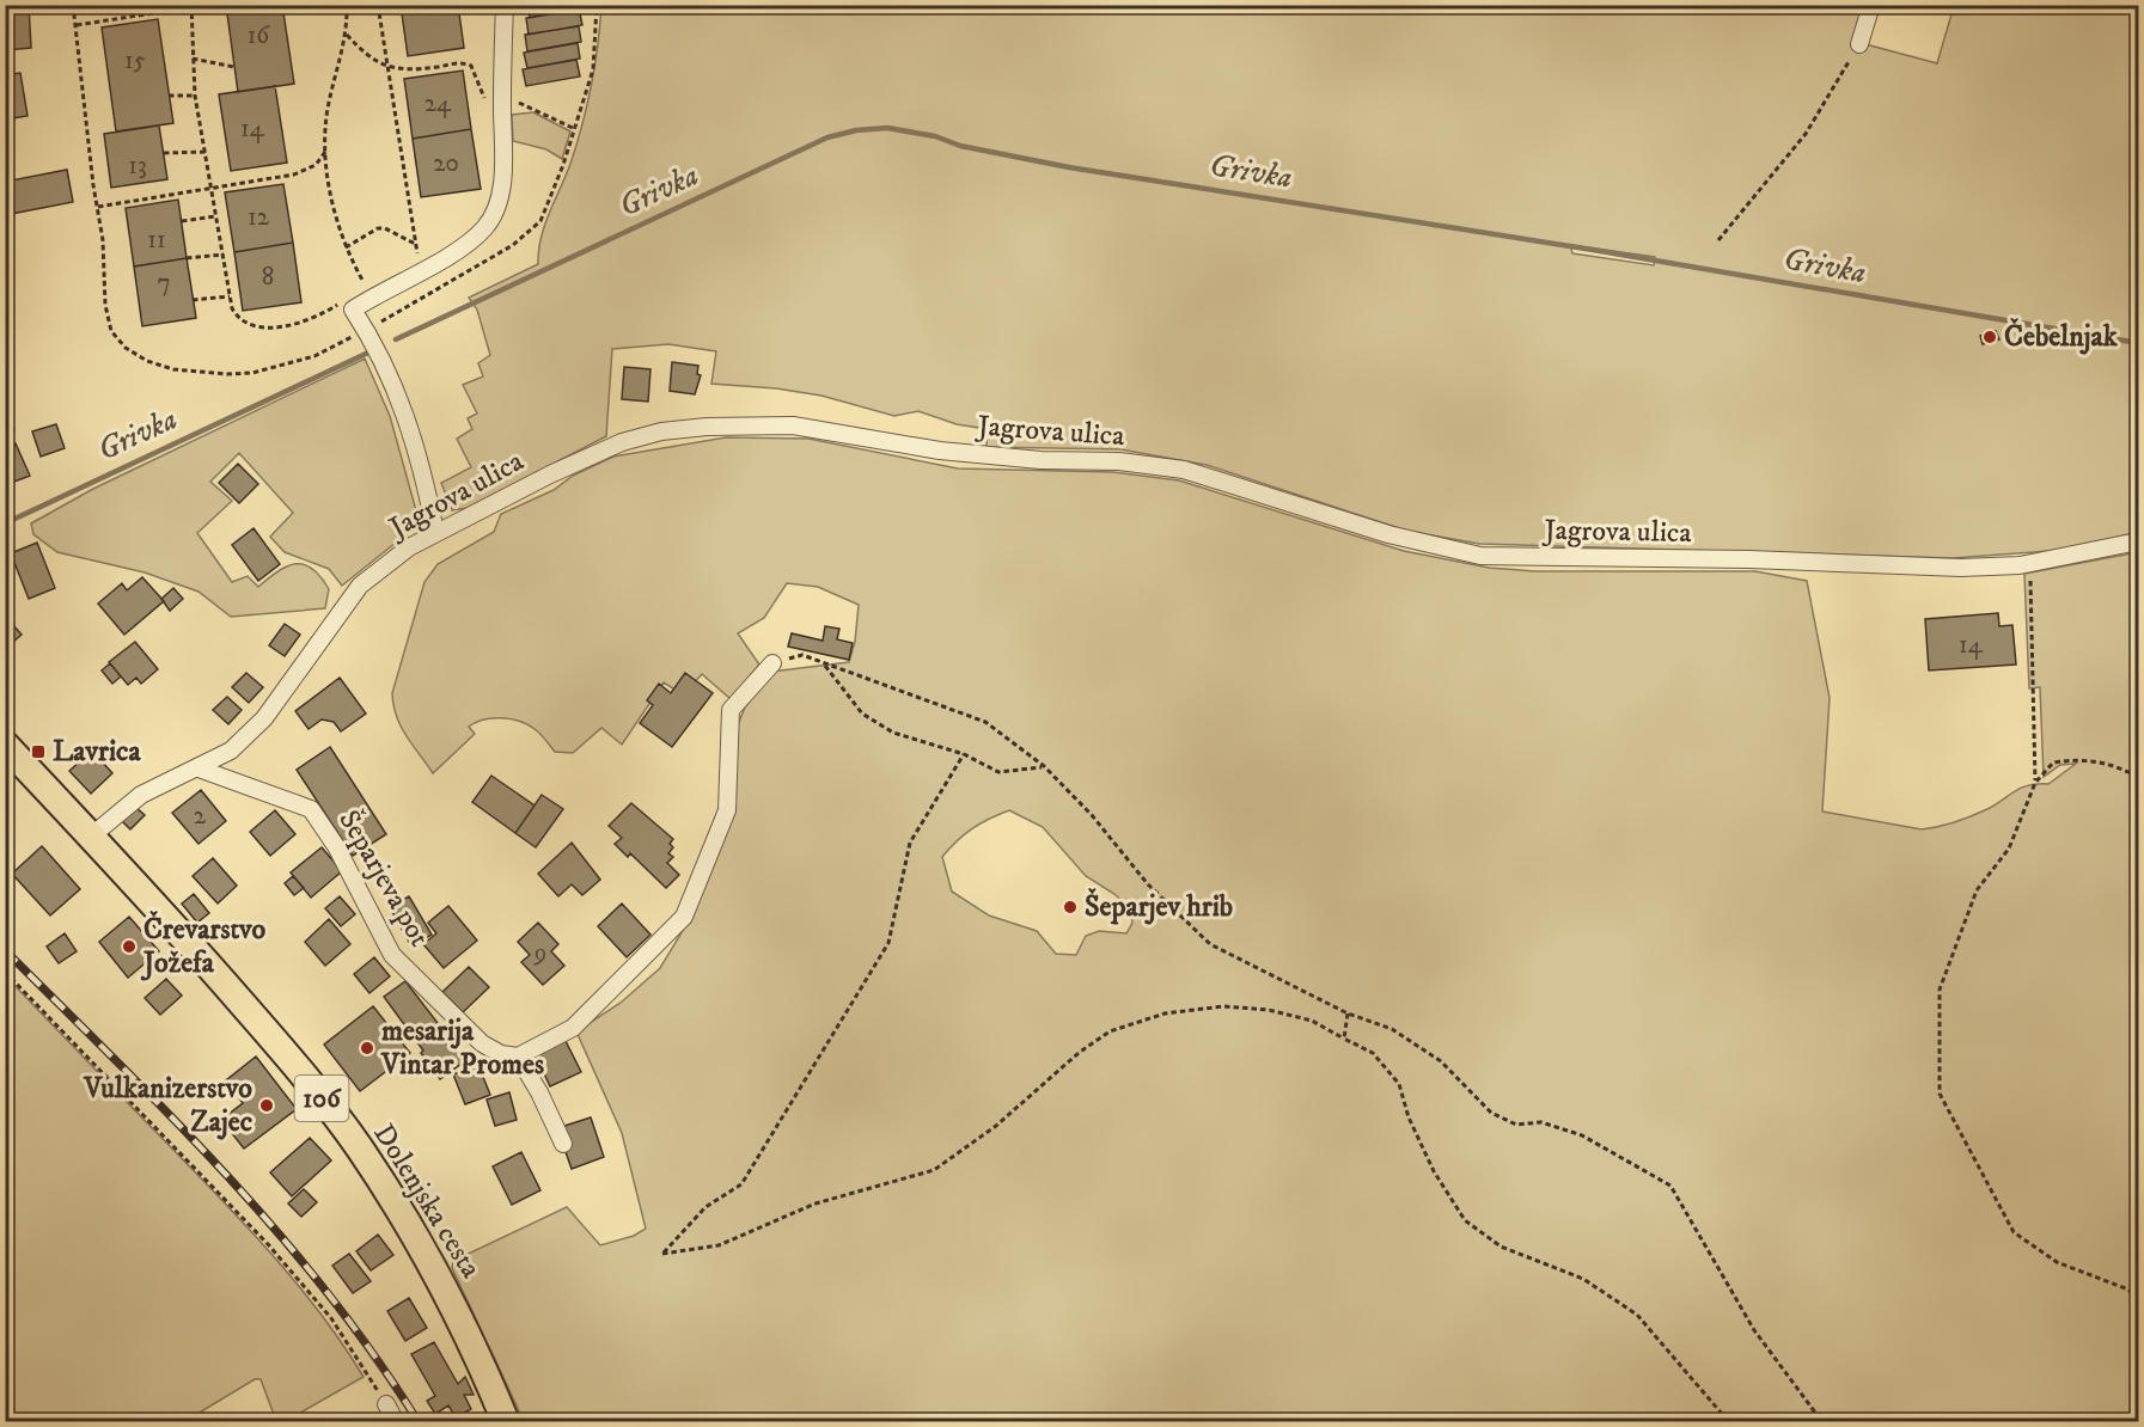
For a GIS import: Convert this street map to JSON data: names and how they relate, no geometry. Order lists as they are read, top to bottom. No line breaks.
{"streets":{"main road":["106","Dolenjska cesta"],"street":["Jagrova ulica","Šeparjeva pot"]},"crossings":[["Jagrova ulica","Šeparjeva pot"],["Jagrova ulica","Dolenjska cesta"]],"water":["Grivka"],"places":{"other":["Čebelnjak","Šeparjev hrib","Črevarstvo Jožefa","mesarija Vintar Promes","Vulkanizerstvo Zajec"],"transit":["Lavrica"]},"house_numbers":["16","15","24","14","20","13","12","11","8","7","14","2","9"]}
